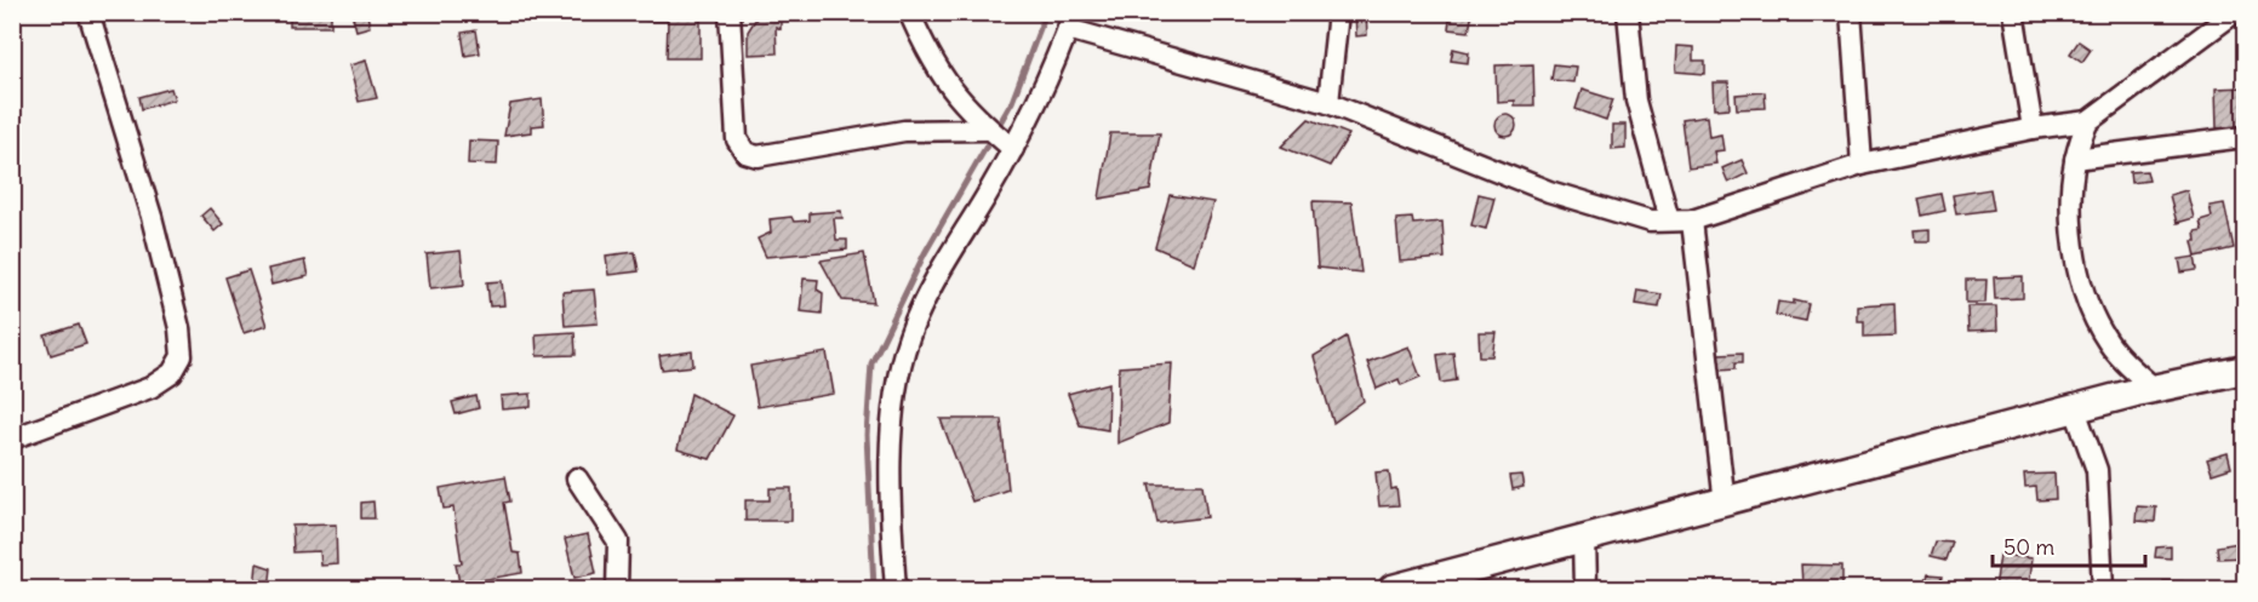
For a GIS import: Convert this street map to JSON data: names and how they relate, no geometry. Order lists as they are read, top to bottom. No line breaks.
{"scale_bar":"50 m"}
